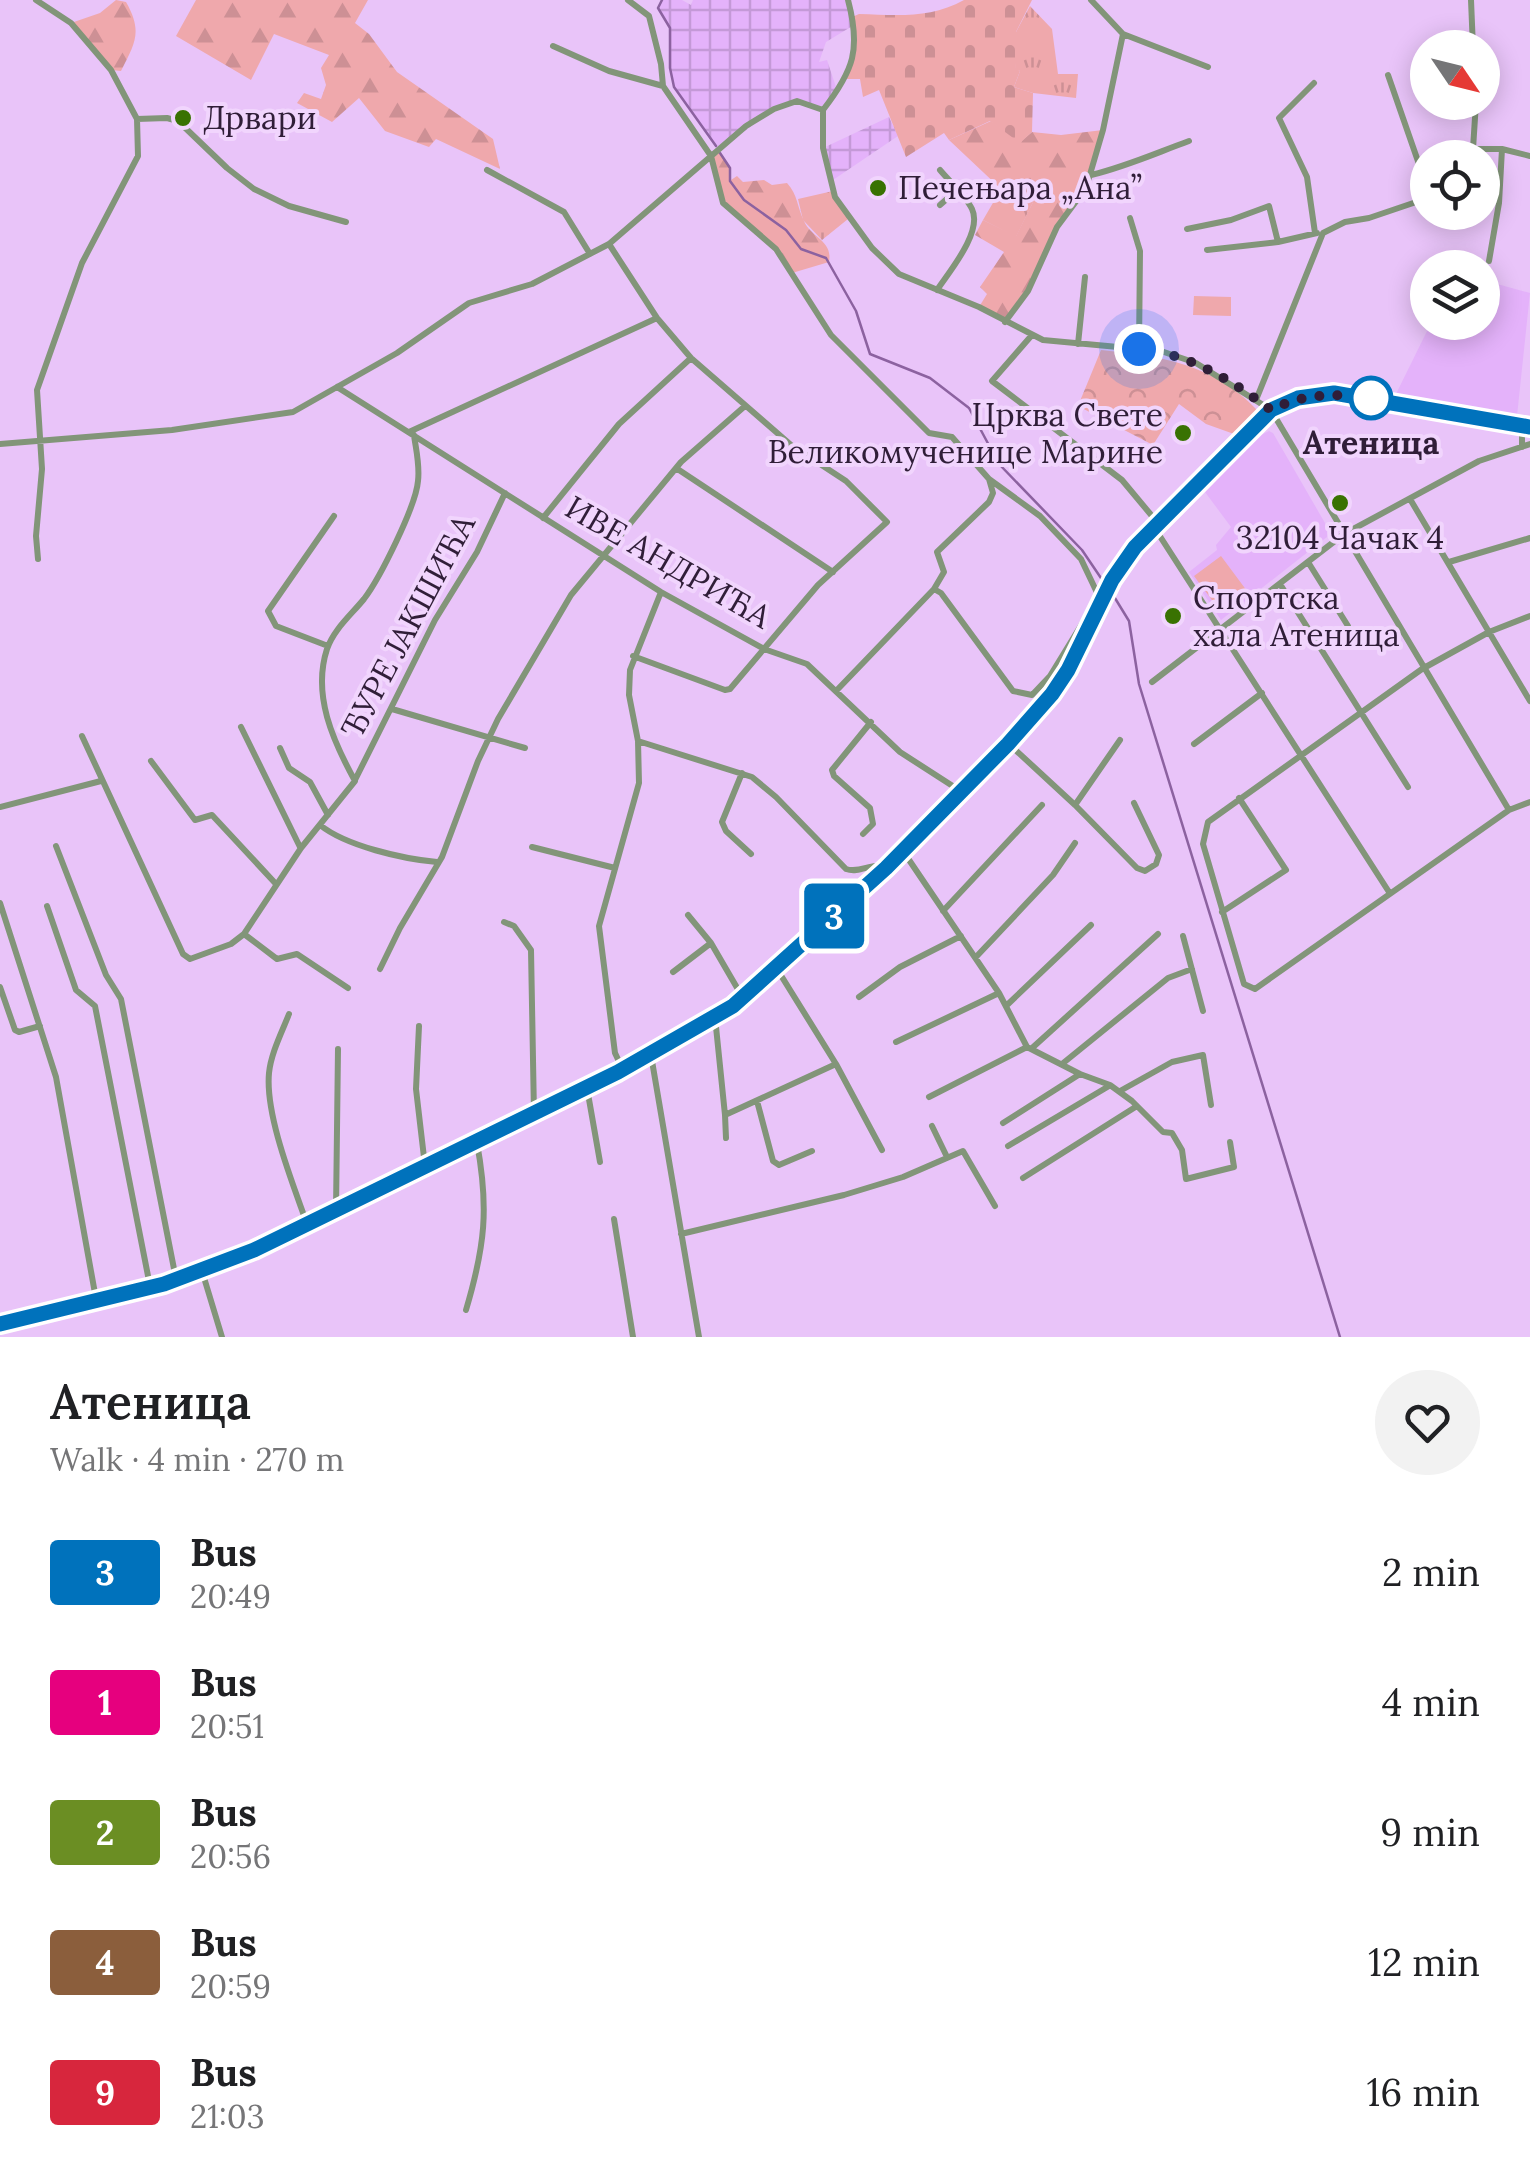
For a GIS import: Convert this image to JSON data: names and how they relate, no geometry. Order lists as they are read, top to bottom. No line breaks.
{"streets":{"street":["ИВЕ АНДРИЋА","ЂУРЕ ЈАКШИЋА"]},"crossings":[["ИВЕ АНДРИЋА","ЂУРЕ ЈАКШИЋА"]],"places":["Дрвари","Печењара „Ана”","Атеница","Црква Свете Великомученице Марине","32104 Чачак 4","Спортска хала Атеница"],"lines":["bus line 3"],"north":"bottom right","page":{"on_map":"3","heading":["Атеница","Walk · 4 min · 270 m"],"list":[{"mark":"3","name":"Bus","note":"20:49","value":"2 min"},{"mark":"1","name":"Bus","note":"20:51","value":"4 min"},{"mark":"2","name":"Bus","note":"20:56","value":"9 min"},{"mark":"4","name":"Bus","note":"20:59","value":"12 min"},{"mark":"9","name":"Bus","note":"21:03","value":"16 min"}]}}
